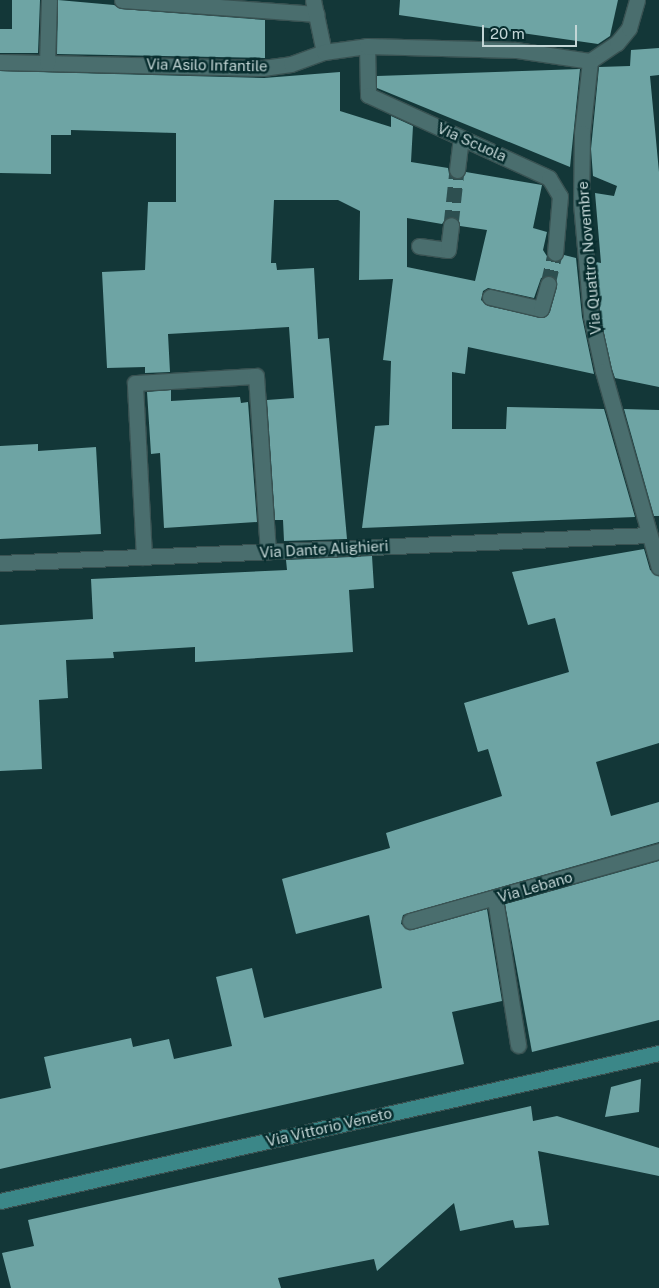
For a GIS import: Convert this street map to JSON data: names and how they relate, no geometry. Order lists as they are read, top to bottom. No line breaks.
{"streets":{"main road":["Via Vittorio Veneto"],"street":["Via Asilo Infantile","Via Scuola","Via Quattro Novembre","Via Dante Alighieri","Via Lebano"]},"crossings":[["Via Asilo Infantile","Via Scuola"],["Via Asilo Infantile","Via Quattro Novembre"],["Via Quattro Novembre","Via Dante Alighieri"]],"scale_bar":"20 m"}
